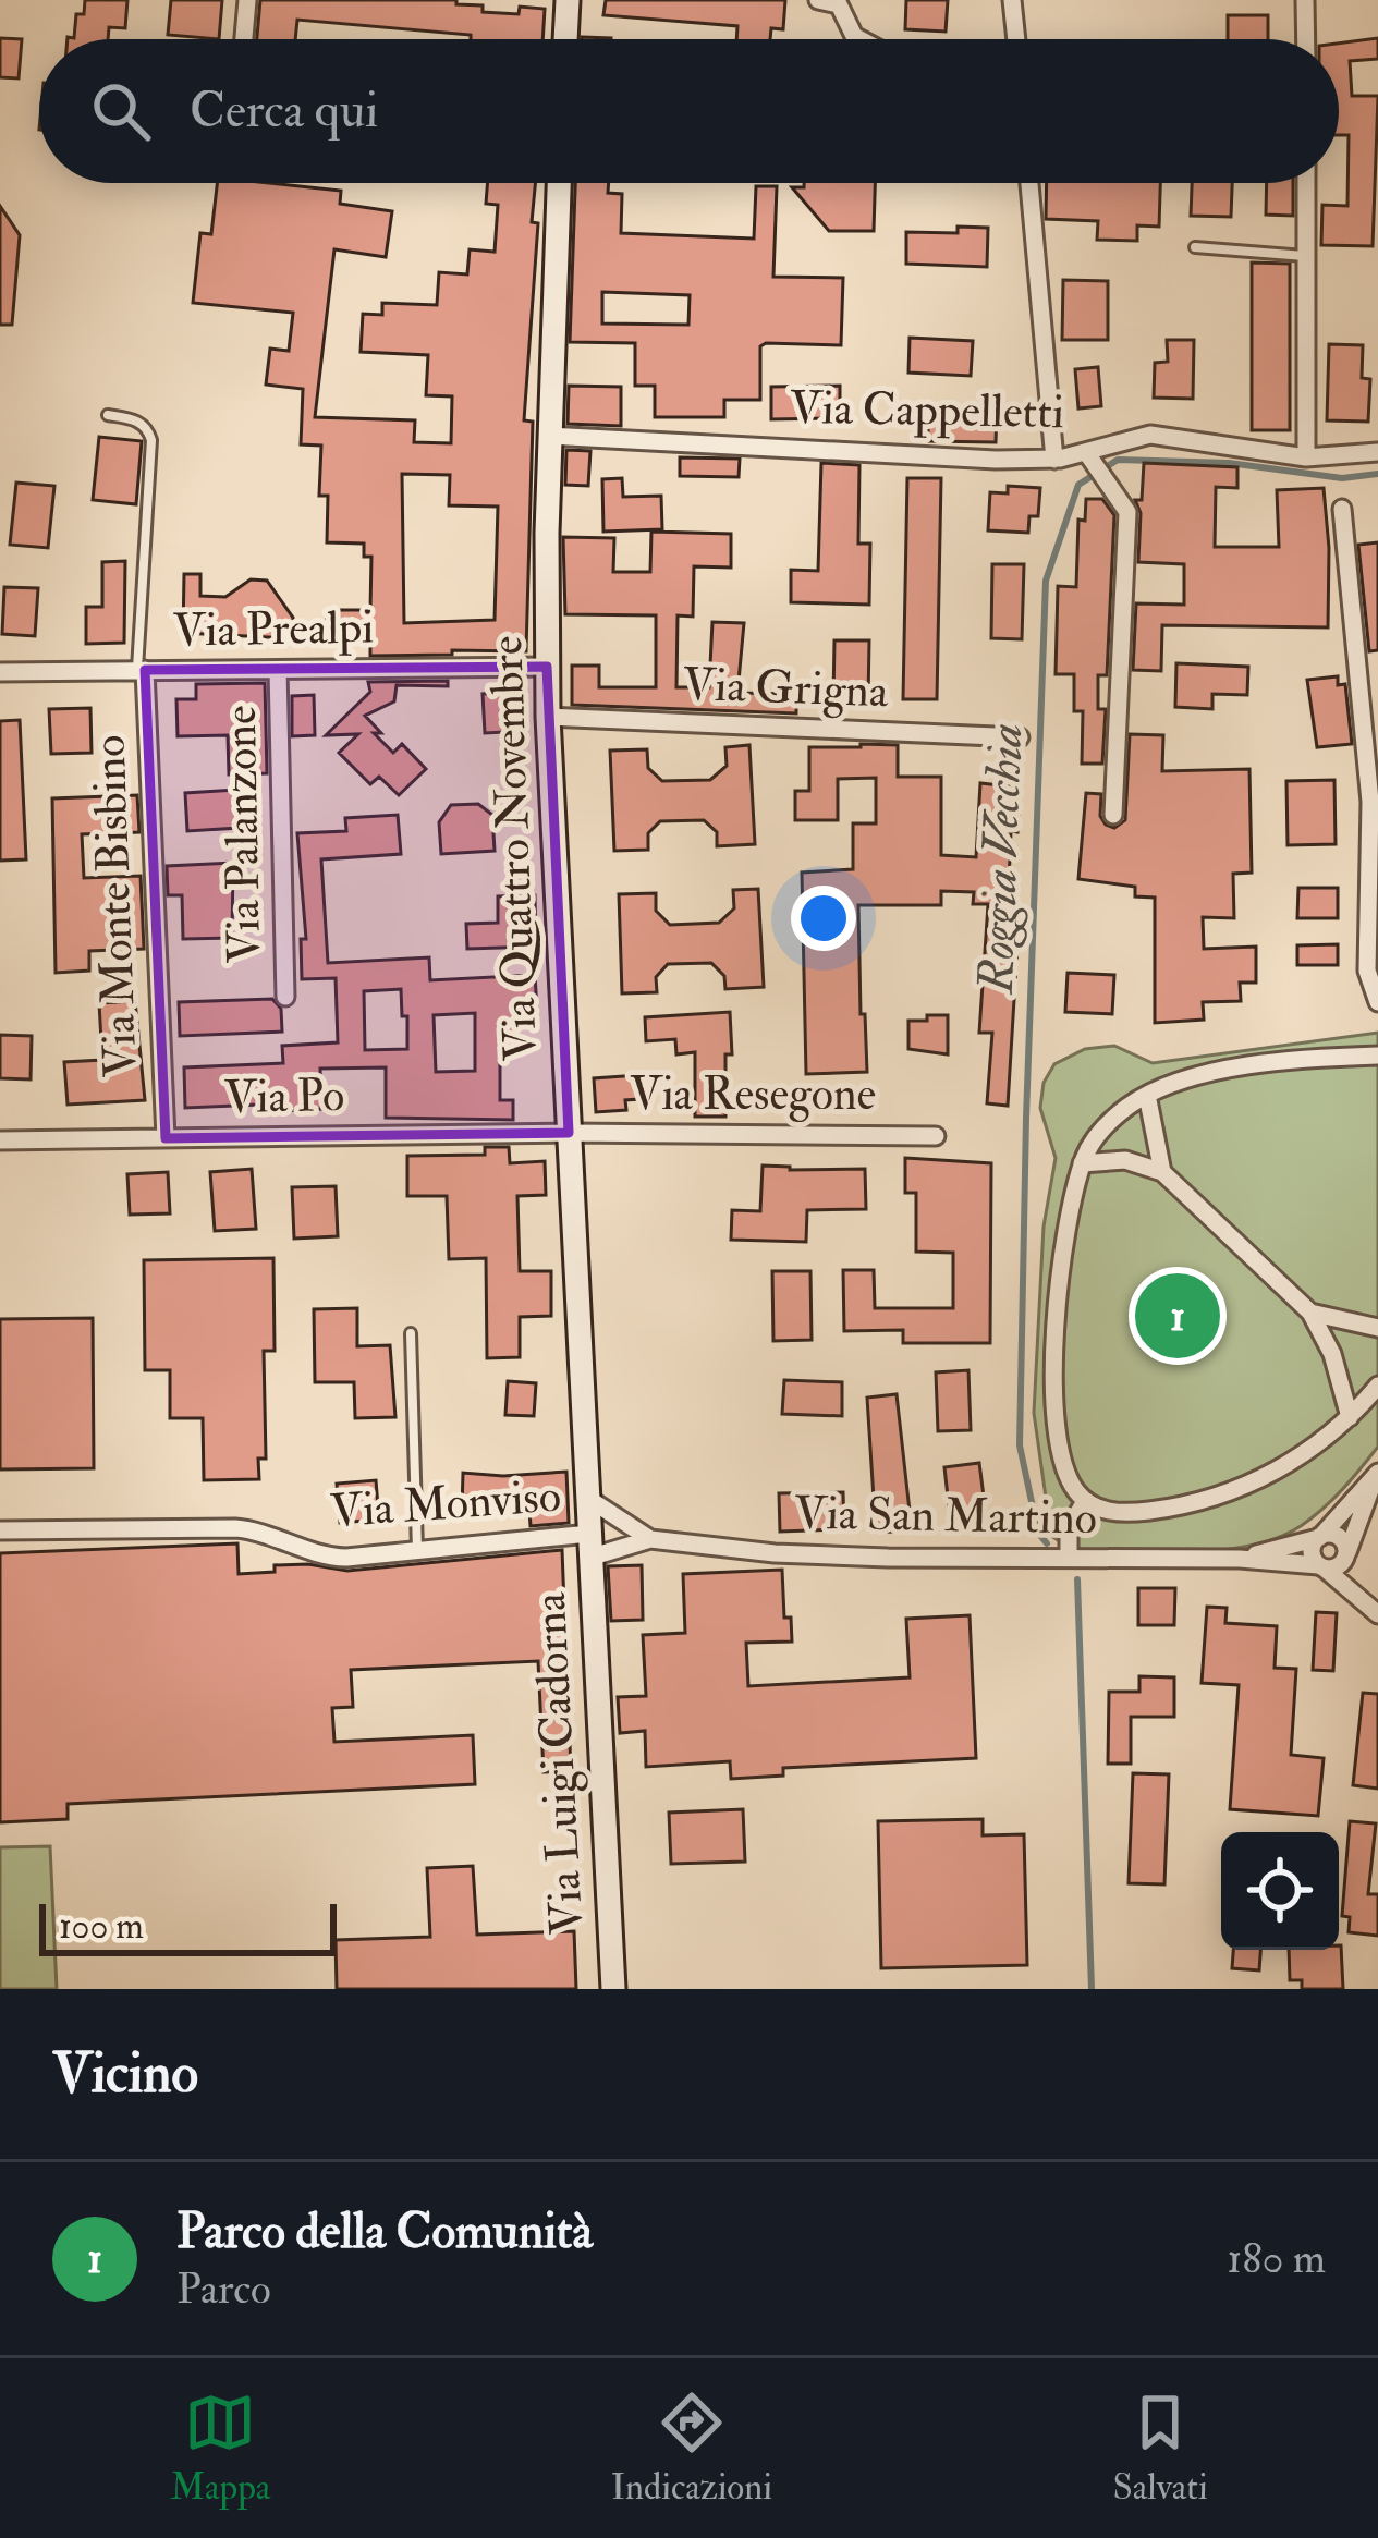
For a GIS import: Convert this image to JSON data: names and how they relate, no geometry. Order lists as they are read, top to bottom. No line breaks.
{"streets":{"street":["Via Cappelletti","Via Prealpi","Via Grigna","Via Palanzone","Via Quattro Novembre","Via Monte Bisbino","Via Resegone","Via Po","Via Monviso","Via San Martino","Via Luigi Cadorna"]},"crossings":[["Via Cappelletti","Via Quattro Novembre"],["Via Prealpi","Via Palanzone"],["Via Prealpi","Via Quattro Novembre"],["Via Prealpi","Via Monte Bisbino"],["Via Grigna","Via Quattro Novembre"],["Via Quattro Novembre","Via Resegone"],["Via Quattro Novembre","Via Po"],["Via Quattro Novembre","Via Monviso"],["Via Quattro Novembre","Via Luigi Cadorna"],["Via Monte Bisbino","Via Po"],["Via Resegone","Via Po"],["Via Monviso","Via San Martino"],["Via Monviso","Via Luigi Cadorna"]],"water":["Roggia Vecchia"],"scale_bar":"100 m","page":{"search":"Cerca qui","pins":"1","scale":"100 m","heading":"Vicino","list":[{"mark":"1","name":"Parco della Comunità","note":"Parco","value":"180 m"}],"nav":["Mappa","Indicazioni","Salvati"]}}
